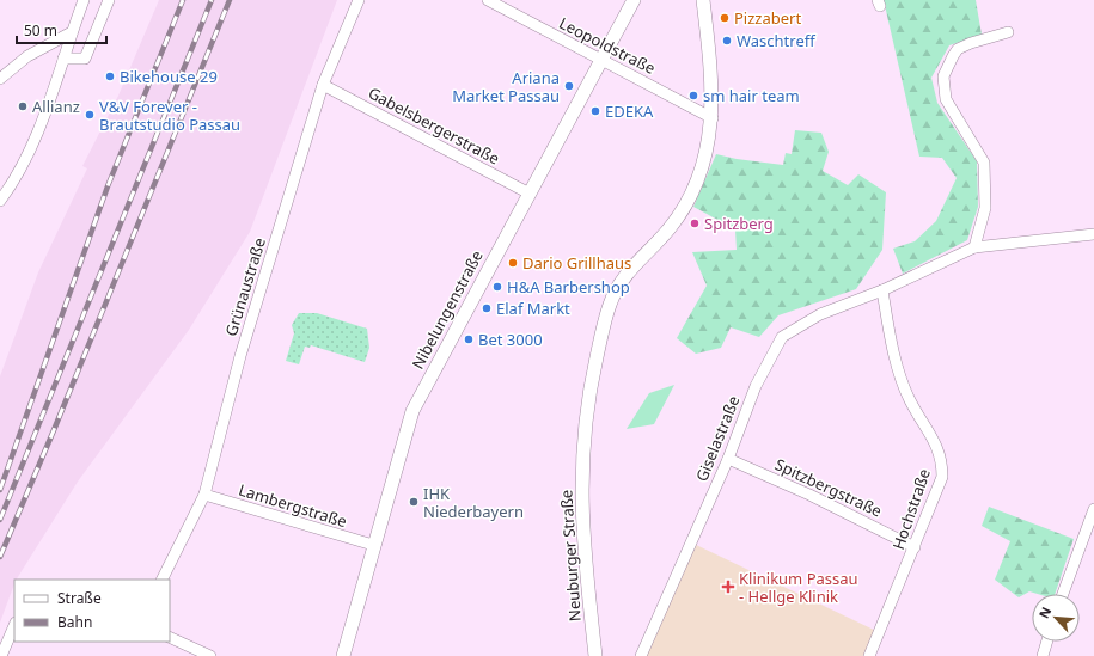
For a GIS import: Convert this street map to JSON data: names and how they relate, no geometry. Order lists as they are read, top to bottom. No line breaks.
{"streets":{"street":["Leopoldstraße","Gabelsbergerstraße","Grünaustraße","Nibelungenstraße","Giselastraße","Spitzbergstraße","Lambergstraße","Hochstraße","Neuburger Straße"]},"crossings":[["Leopoldstraße","Nibelungenstraße"],["Leopoldstraße","Neuburger Straße"],["Gabelsbergerstraße","Grünaustraße"],["Gabelsbergerstraße","Nibelungenstraße"],["Grünaustraße","Lambergstraße"],["Nibelungenstraße","Lambergstraße"],["Giselastraße","Spitzbergstraße"],["Giselastraße","Hochstraße"],["Spitzbergstraße","Hochstraße"]],"places":{"other":["Pizzabert","Waschtreff","Bikehouse 29","Ariana Market Passau","sm hair team","Allianz","EDEKA","V&V Forever - Brautstudio Passau","Spitzberg","Dario Grillhaus","H&A Barbershop","Elaf Markt","Bet 3000","IHK Niederbayern"],"health":["Klinikum Passau - Hellge Klinik"]},"legend":["Straße","Bahn"],"scale_bar":"50 m","north":"top left"}
